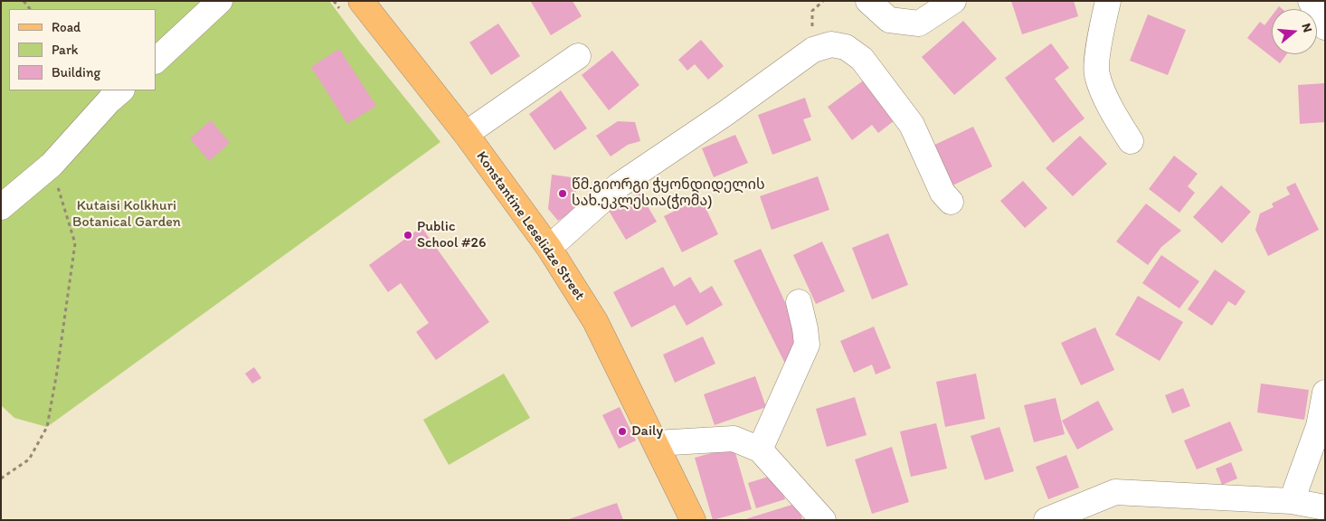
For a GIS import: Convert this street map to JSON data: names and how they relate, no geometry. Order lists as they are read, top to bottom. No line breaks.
{"streets":{"main road":["Konstantine Leselidze Street"]},"parks":["Kutaisi Kolkhuri Botanical Garden"],"places":["წმ.გიორგი ჭყონდიდელის სახ.ეკლესია(ჭომა)","Public School #26","Daily"],"legend":["Road","Park","Building"],"north":"right"}
